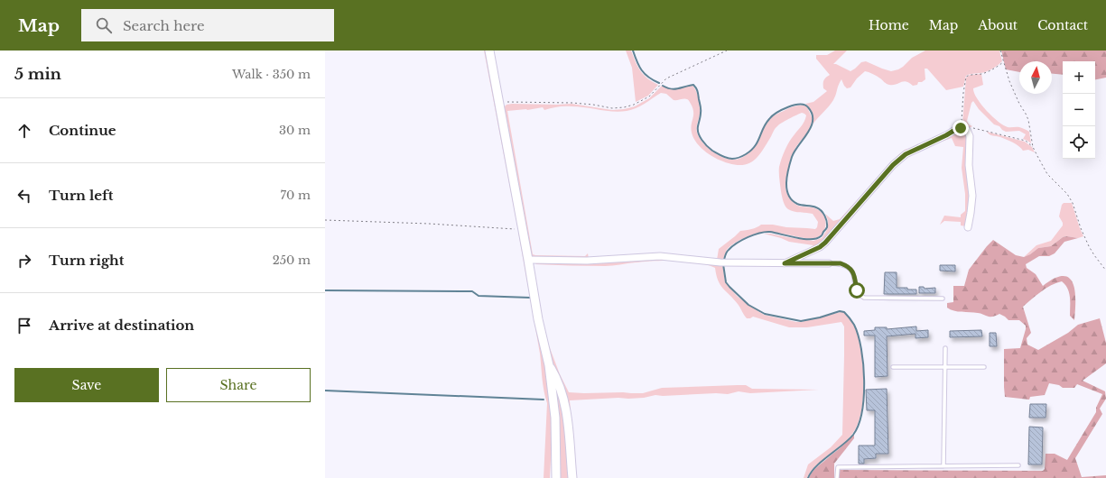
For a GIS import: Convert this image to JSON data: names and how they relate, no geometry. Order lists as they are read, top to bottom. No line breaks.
{"north":"top","page":{"header":"Map","search":"Search here","nav":["Home","Map","About","Contact"],"heading":["5 min","Walk · 350 m"],"map_buttons":["+","−"],"list":[["Continue","30 m"],["Turn left","70 m"],["Turn right","250 m"],"Arrive at destination"],"buttons":["Save","Share"]}}
